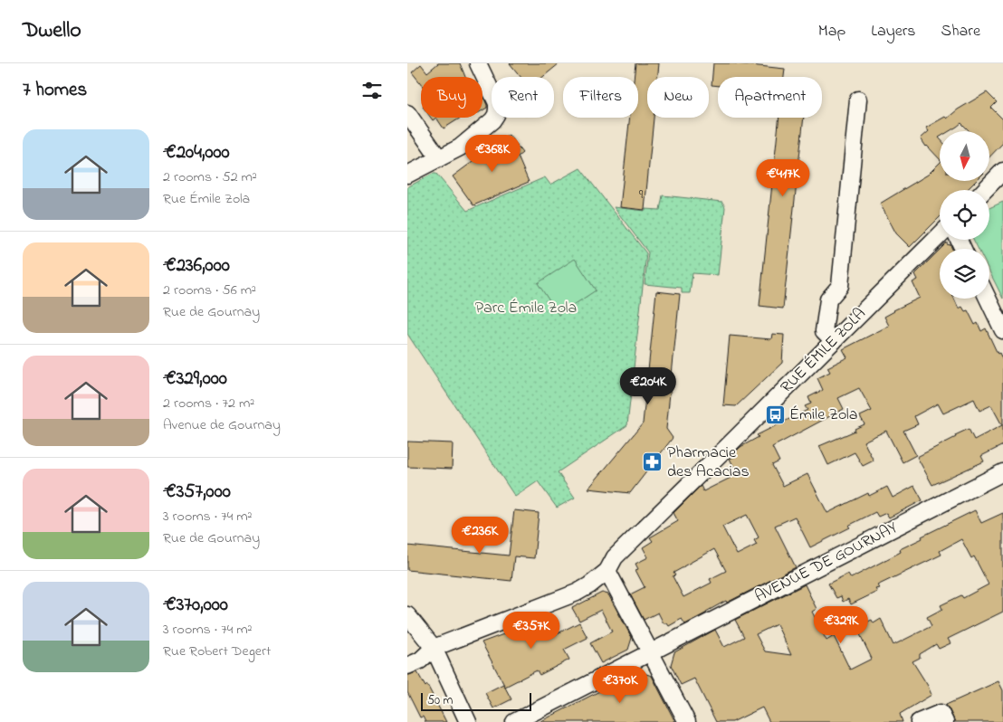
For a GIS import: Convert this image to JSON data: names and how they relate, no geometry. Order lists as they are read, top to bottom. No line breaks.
{"streets":{"street":["RUE ÉMILE ZOLA","AVENUE DE GOURNAY"]},"parks":["Parc Émile Zola"],"places":{"bus stop":["Émile Zola"],"pharmacy":["Pharmacie des Acacias"]},"house_numbers":["9"],"scale_bar":"50 m","north":"bottom","page":{"header":"Dwello","nav":["Map","Layers","Share"],"heading":"7 homes","chip":["Buy","Rent","Filters","New","Apartment"],"list":[{"name":"€204,000","note":"2 rooms · 52 m² · Rue Émile Zola"},{"name":"€236,000","note":"2 rooms · 56 m² · Rue de Gournay"},{"name":"€329,000","note":"2 rooms · 72 m² · Avenue de Gournay"},{"name":"€357,000","note":"3 rooms · 74 m² · Rue de Gournay"},{"name":"€370,000","note":"3 rooms · 74 m² · Rue Robert Degert"}],"price":["€368K","€417K","€204K","€236K","€329K","€357K","€370K"],"scale":"50 m"}}
